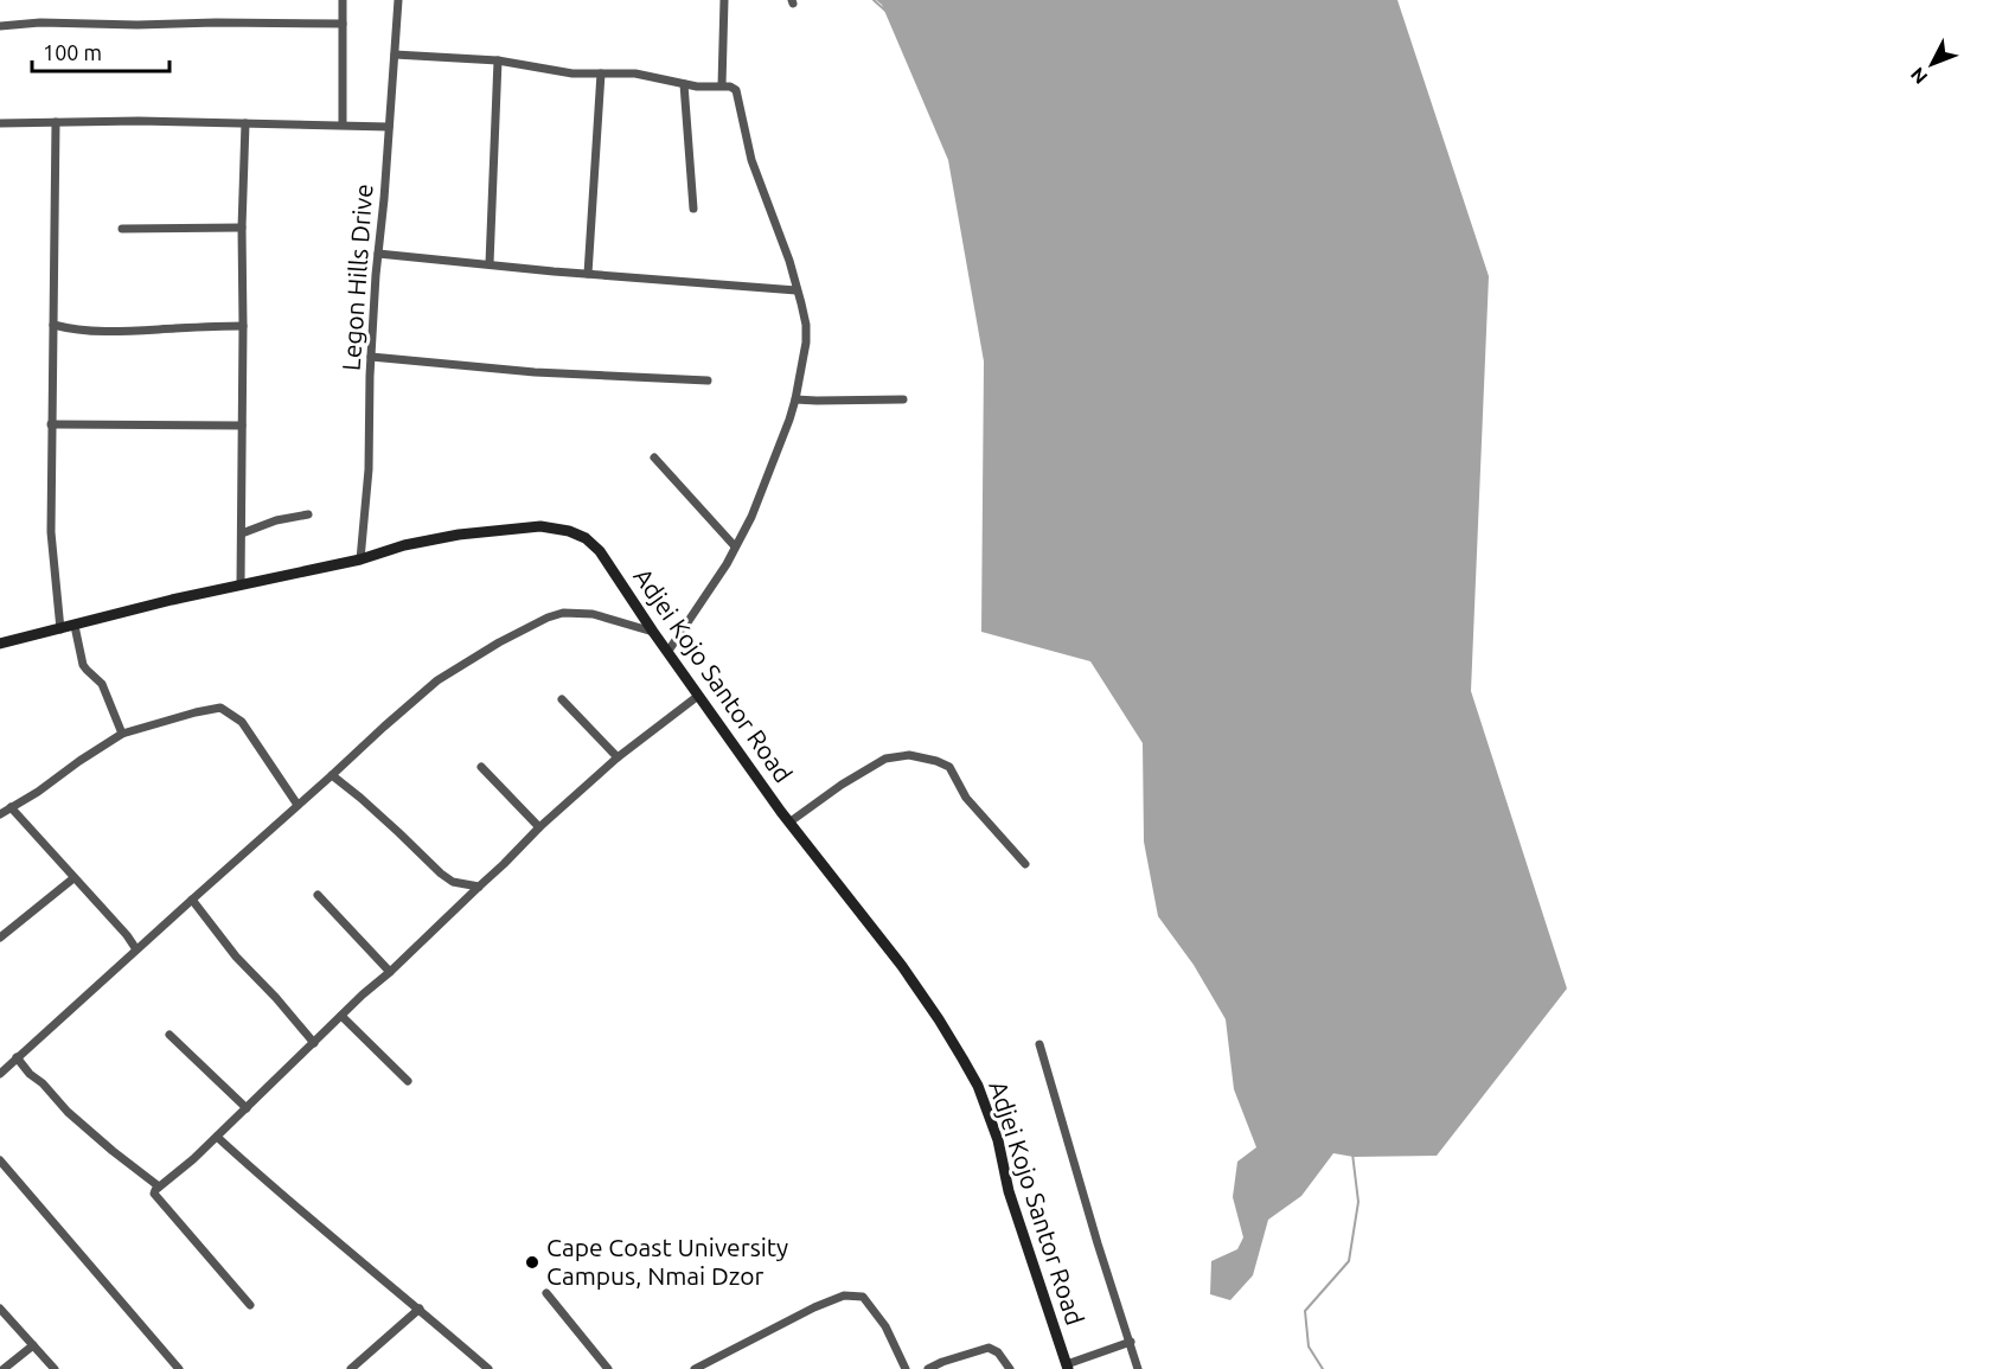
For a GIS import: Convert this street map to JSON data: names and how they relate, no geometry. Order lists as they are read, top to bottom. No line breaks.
{"streets":{"street":["Legon Hills Drive","Adjei Kojo Santor Road"]},"crossings":[["Legon Hills Drive","Adjei Kojo Santor Road"]],"places":["Cape Coast University Campus, Nmai Dzor"],"scale_bar":"100 m","north":"bottom left"}
